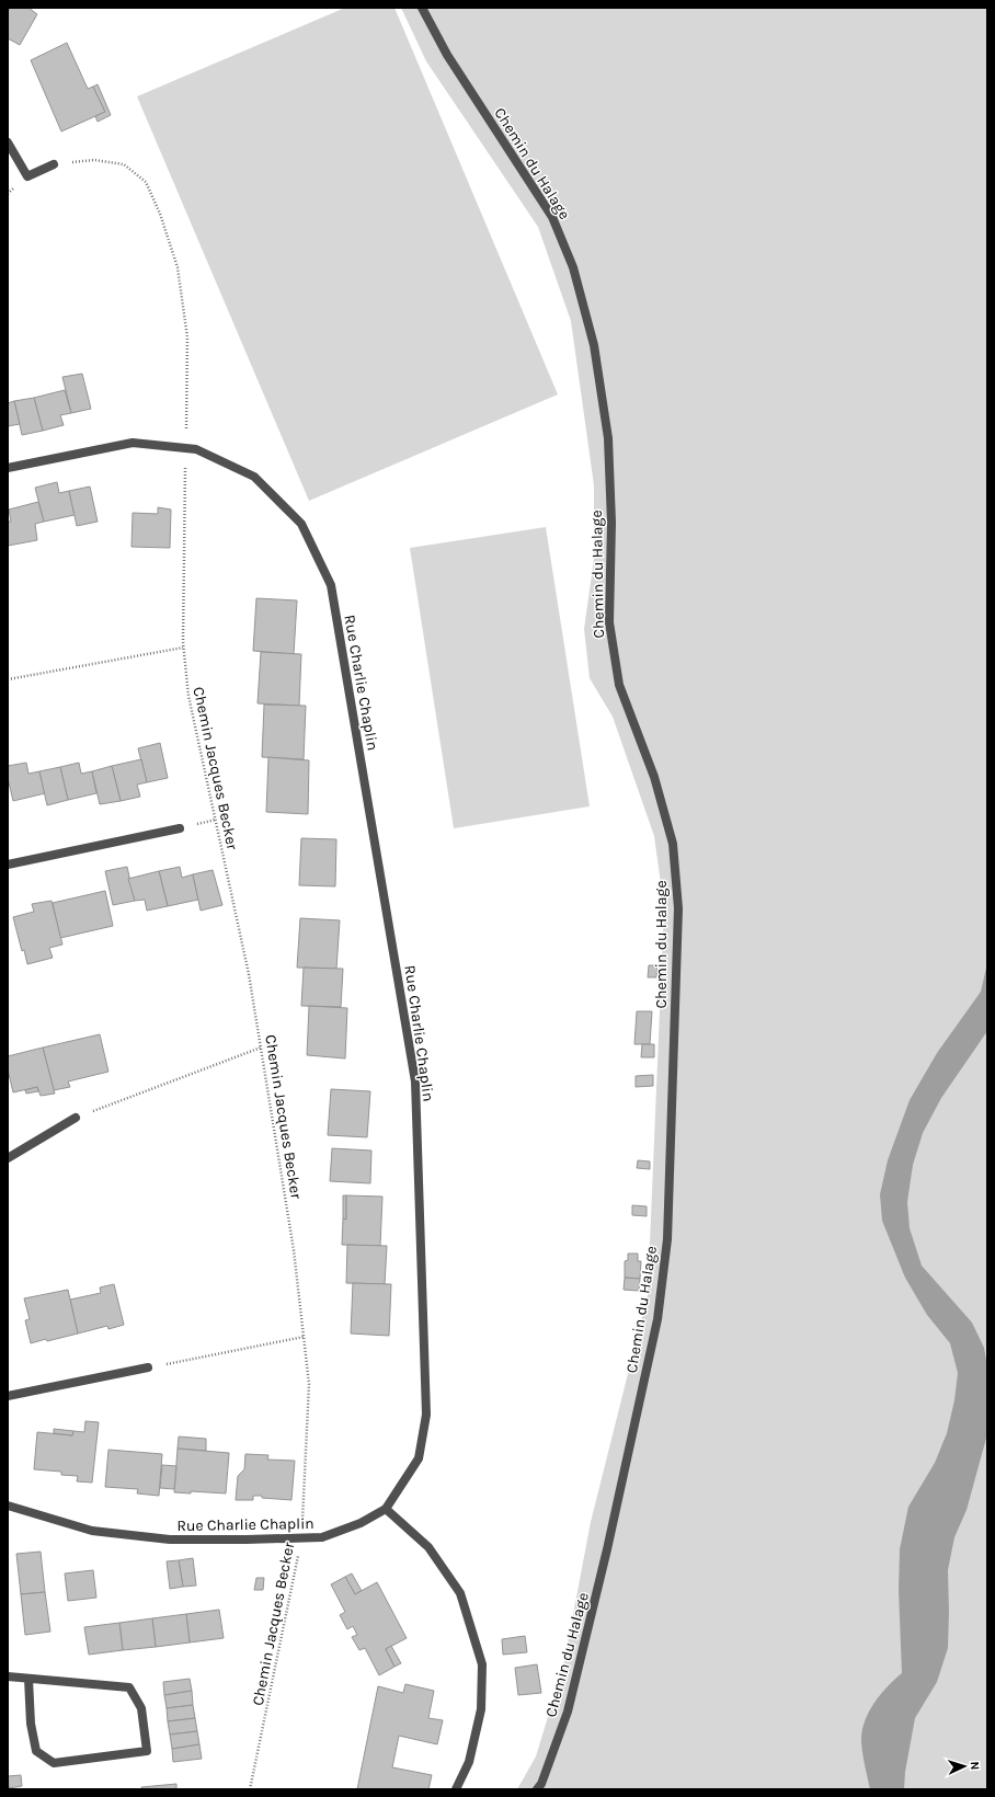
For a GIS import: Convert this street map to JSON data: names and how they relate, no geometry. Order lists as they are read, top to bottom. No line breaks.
{"streets":{"street":["Chemin du Halage","Rue Charlie Chaplin"],"path":["Chemin Jacques Becker"]},"crossings":[["Rue Charlie Chaplin","Chemin Jacques Becker"]],"north":"right"}
